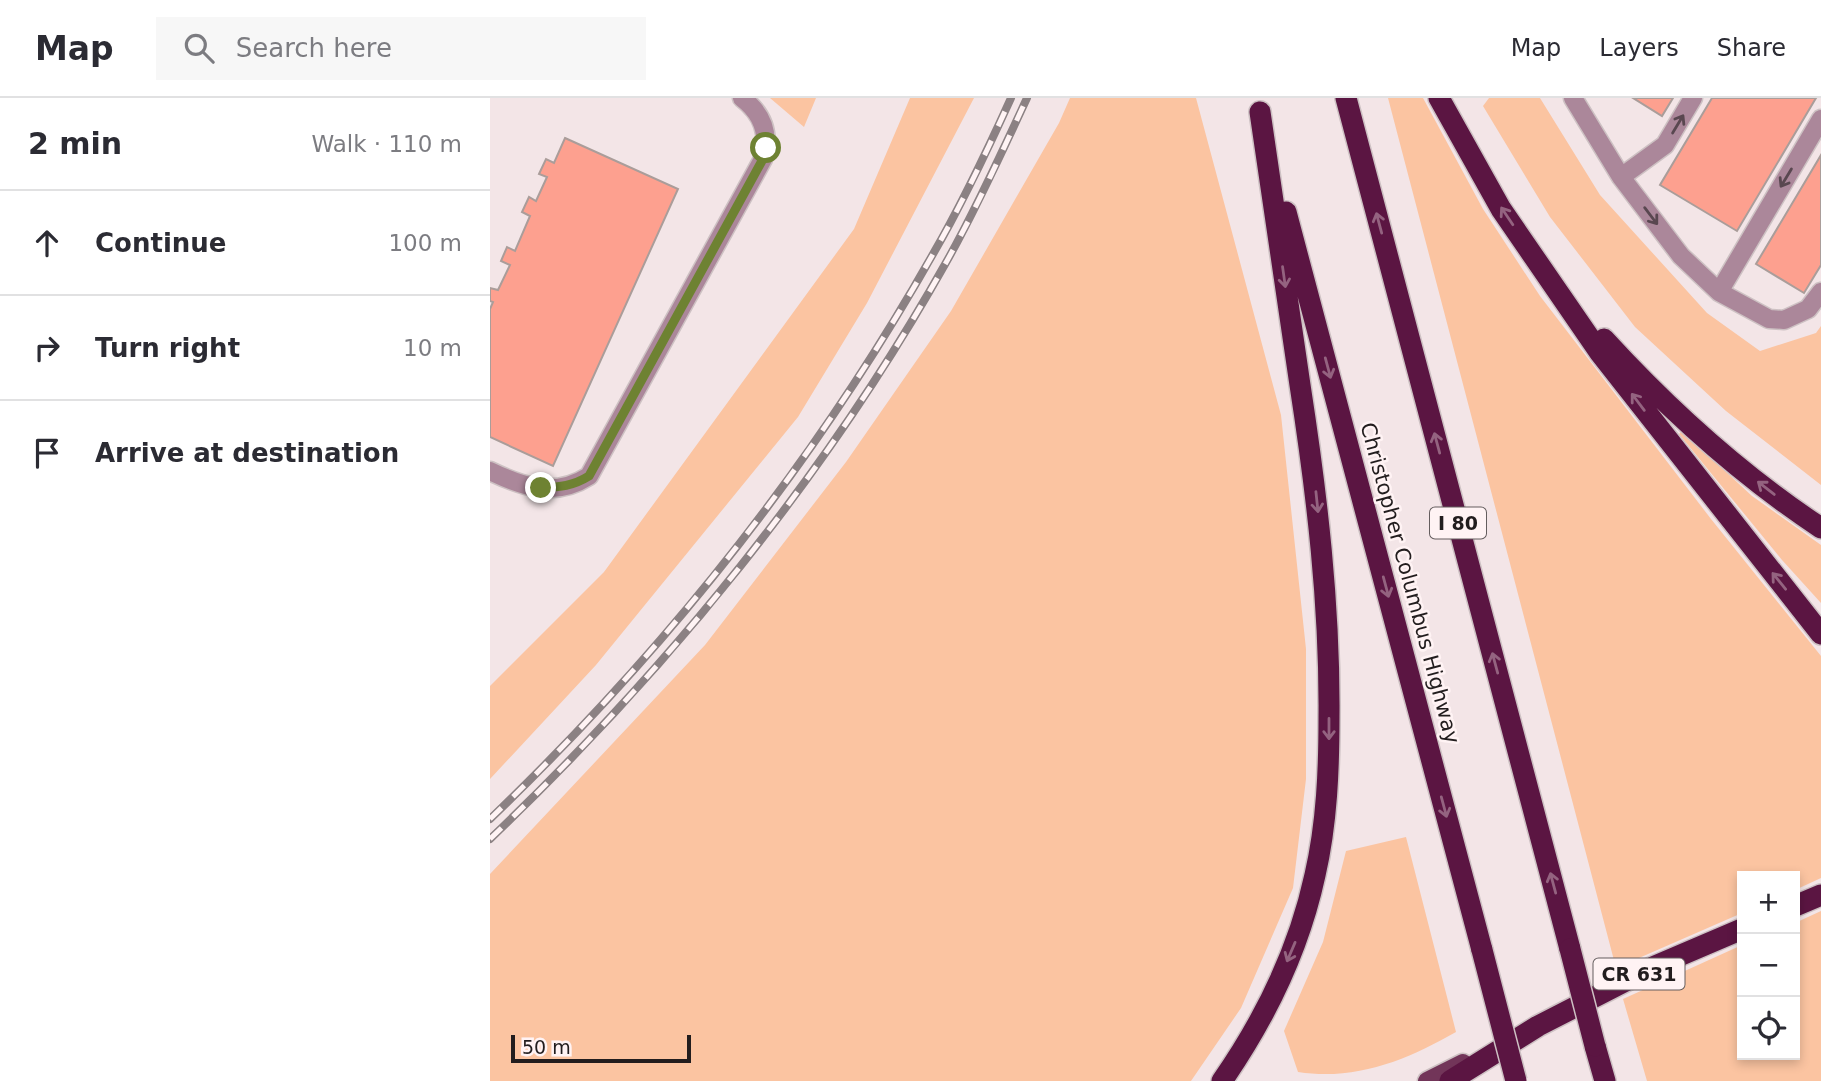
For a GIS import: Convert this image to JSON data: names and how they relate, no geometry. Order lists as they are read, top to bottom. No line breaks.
{"streets":{"highway":["I 80","Christopher Columbus Highway","CR 631"]},"scale_bar":"50 m","page":{"header":"Map","search":"Search here","nav":["Map","Layers","Share"],"heading":["2 min","Walk · 110 m"],"list":[["Continue","100 m"],["Turn right","10 m"],"Arrive at destination"],"map_buttons":["+","−"],"scale":"50 m"}}
